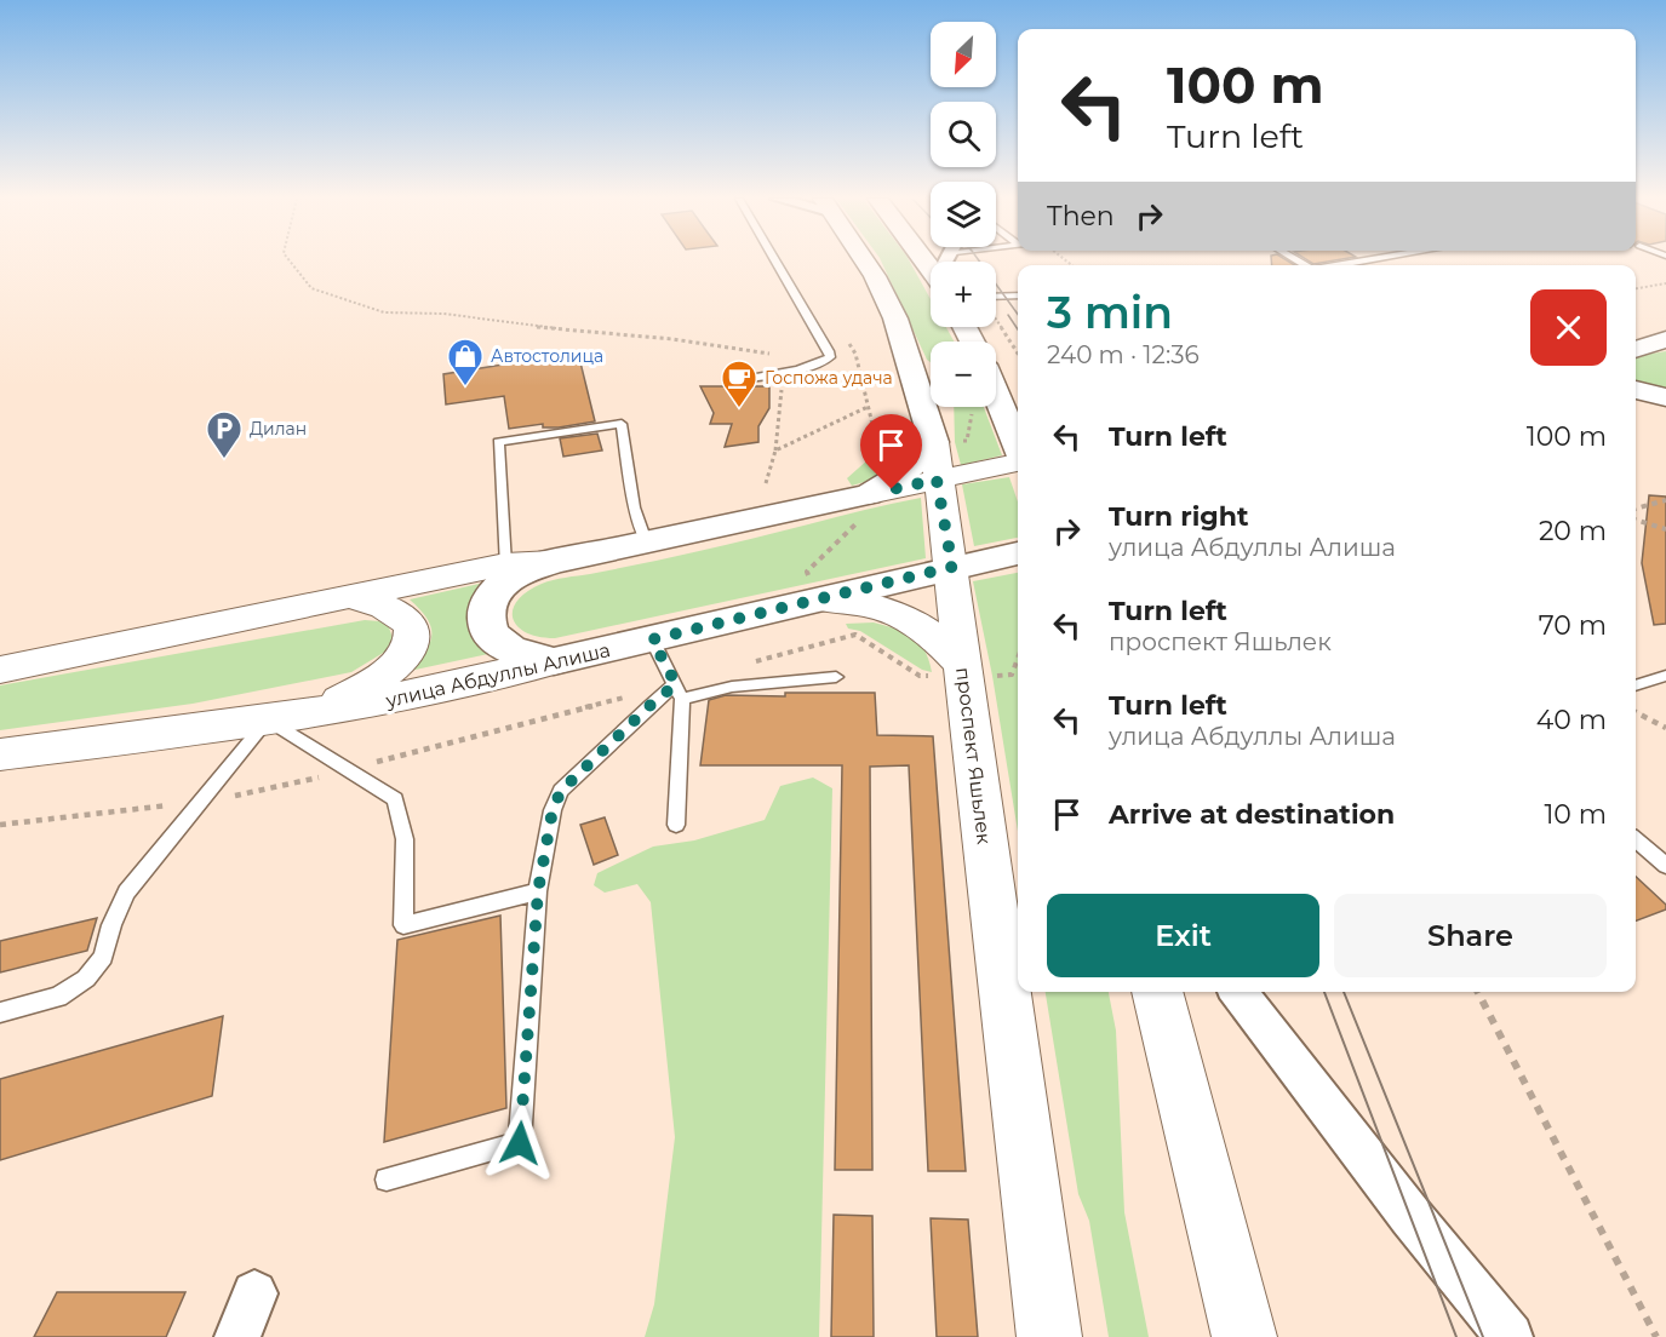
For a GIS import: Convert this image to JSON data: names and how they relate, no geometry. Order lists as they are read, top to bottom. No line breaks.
{"streets":{"main road":["улица Абдуллы Алиша","проспект Яшьлек"]},"crossings":[["улица Абдуллы Алиша","проспект Яшьлек"]],"places":{"shop":["Автостолица"],"cafe":["Госпожа удача"],"parking":["Дилан"]},"north":"bottom left","page":{"map_buttons":["+","−"],"turn":["100 m","Turn left"],"then":"Then","heading":["3 min","240 m · 12:36"],"list":[{"name":"Turn left","value":"100 m"},{"name":"Turn right","note":"улица Абдуллы Алиша","value":"20 m"},{"name":"Turn left","note":"проспект Яшьлек","value":"70 m"},{"name":"Turn left","note":"улица Абдуллы Алиша","value":"40 m"},{"name":"Arrive at destination","value":"10 m"}],"buttons":["Exit","Share"]}}
